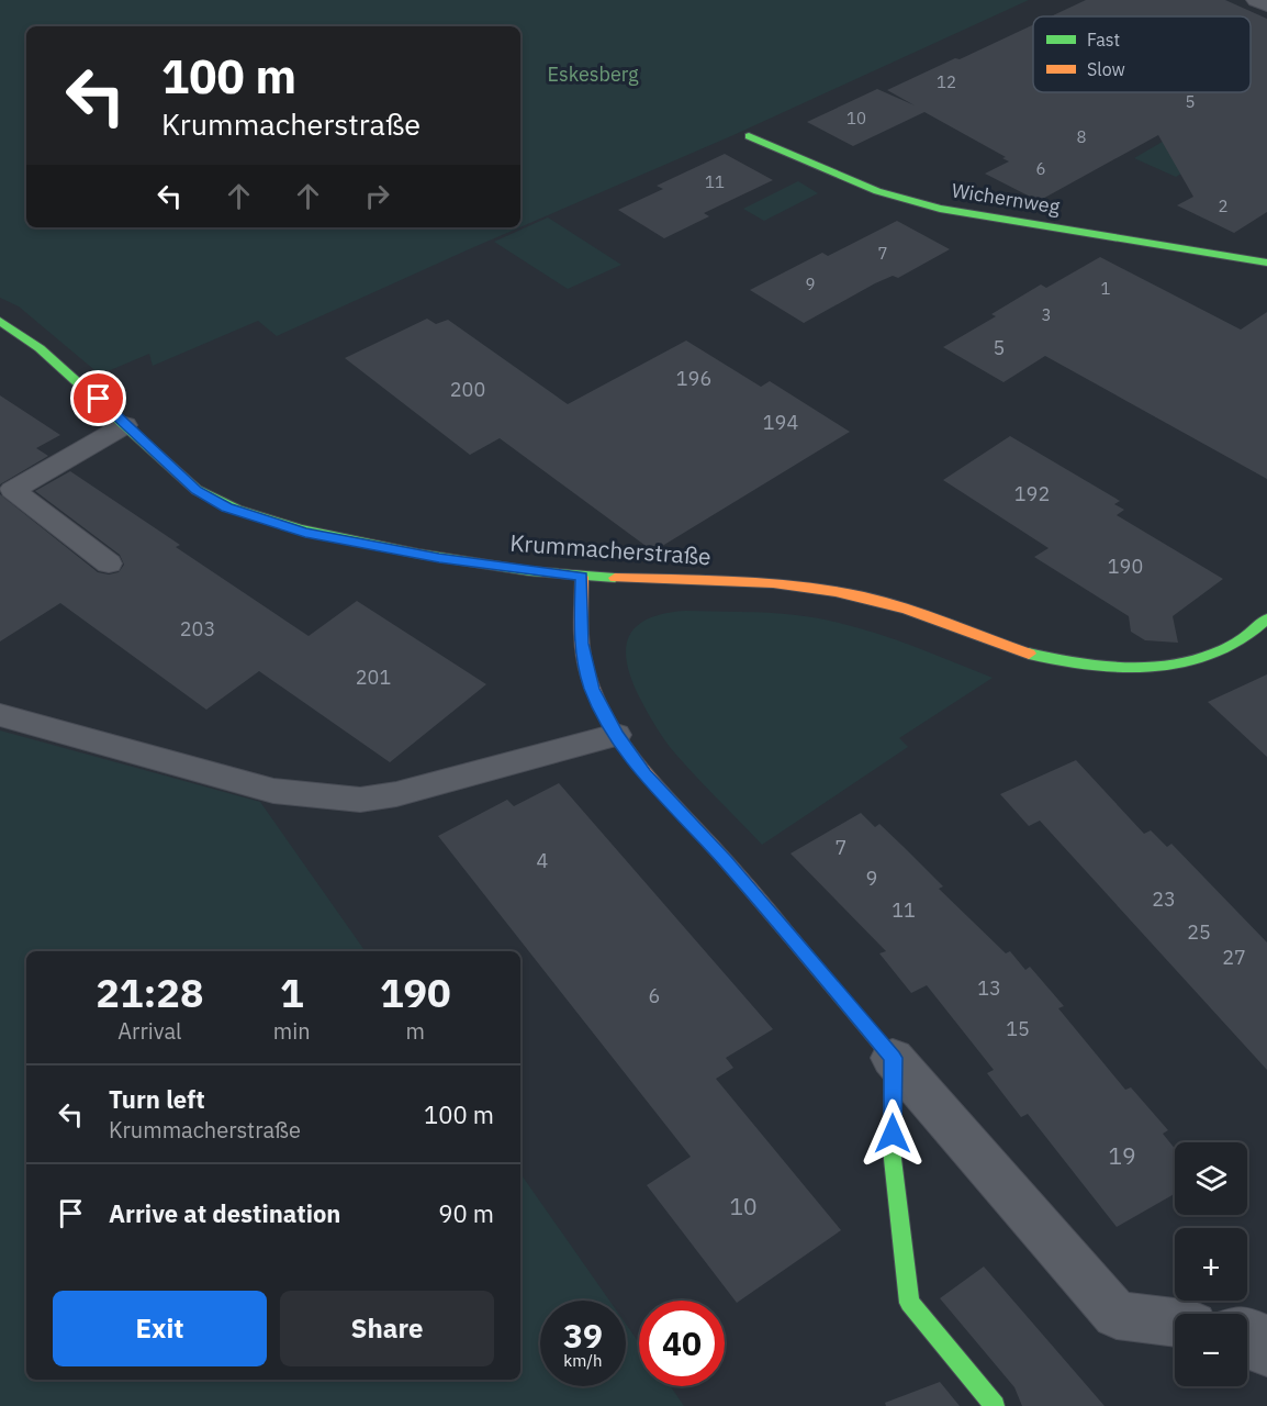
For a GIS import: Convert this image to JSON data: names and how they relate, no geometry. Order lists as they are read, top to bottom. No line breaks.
{"streets":{"street":["Wichernweg","Krummacherstraße"]},"parks":["Eskesberg"],"house_numbers":["12","5","10","8","6","11","2","7","9","1","3","5","196","200","194","192","190","203","201","7","4","9","23","11","25","27","13","6","15","19","10"],"legend":["Fast","Slow"],"page":{"turn":["100 m","Krummacherstraße"],"eta":["21:28","Arrival","1","min","190","m"],"list":[{"name":"Turn left","note":"Krummacherstraße","value":"100 m"},{"name":"Arrive at destination","value":"90 m"}],"map_buttons":["+","−"],"buttons":["Exit","Share"],"speed":"39 km/h","limit":"40"}}
